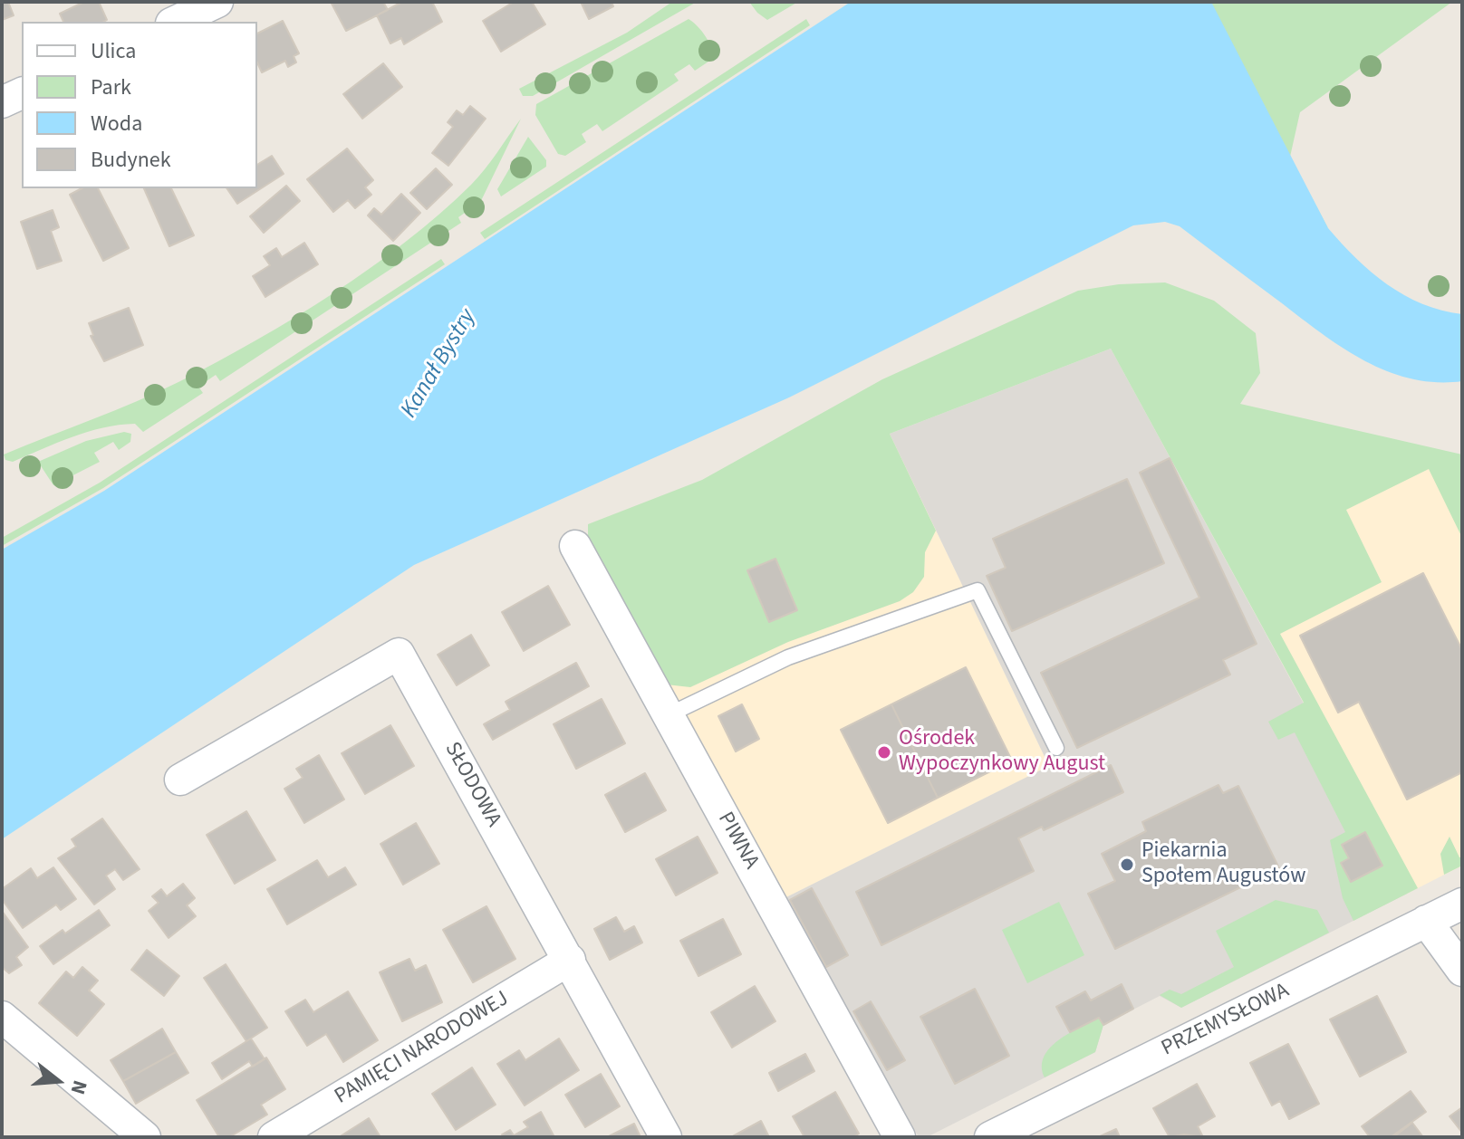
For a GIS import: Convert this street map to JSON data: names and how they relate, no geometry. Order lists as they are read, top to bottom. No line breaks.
{"streets":{"street":["SŁODOWA","PIWNA","PRZEMYSŁOWA","PAMIĘCI NARODOWEJ"]},"crossings":[["SŁODOWA","PAMIĘCI NARODOWEJ"]],"water":["Kanał Bystry"],"places":["Ośrodek Wypoczynkowy August","Piekarnia Społem Augustów"],"legend":["Ulica","Park","Woda","Budynek"],"north":"right"}
